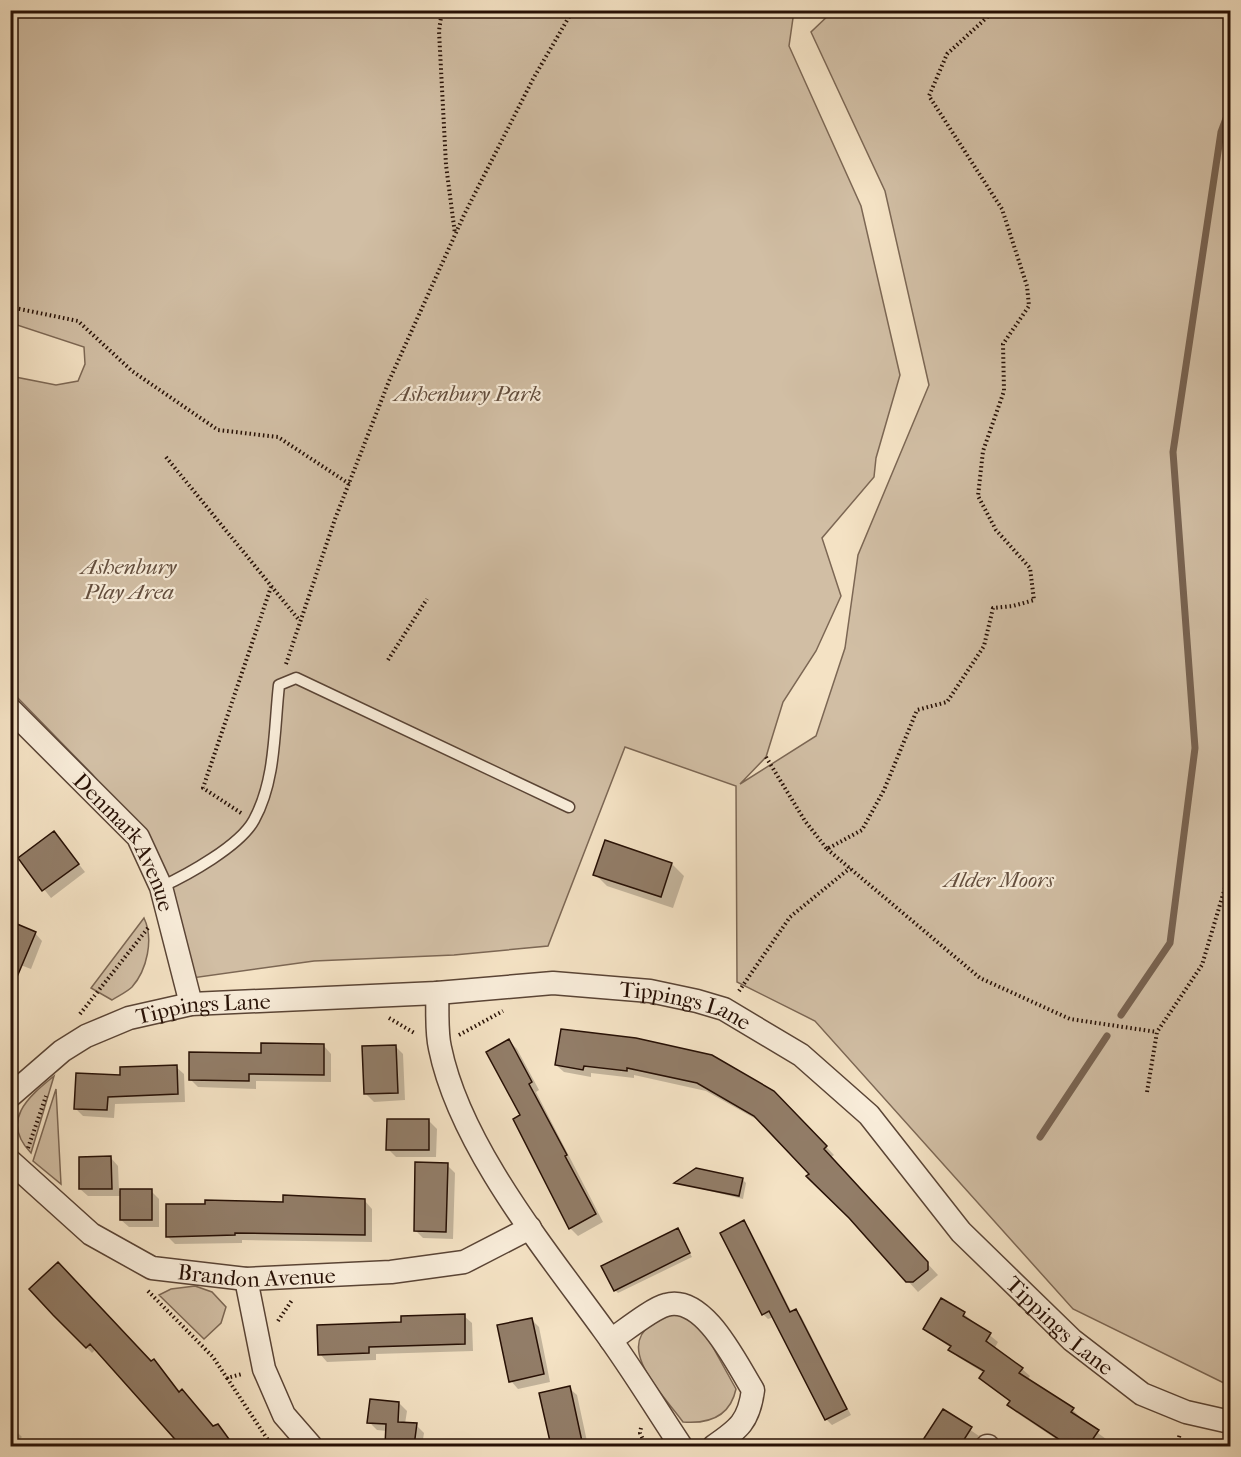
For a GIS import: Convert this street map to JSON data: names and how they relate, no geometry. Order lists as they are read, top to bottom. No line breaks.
{"streets":{"street":["Denmark Avenue","Tippings Lane","Brandon Avenue"]},"crossings":[["Denmark Avenue","Tippings Lane"]],"parks":["Ashenbury Park","Ashenbury Play Area","Alder Moors"]}
